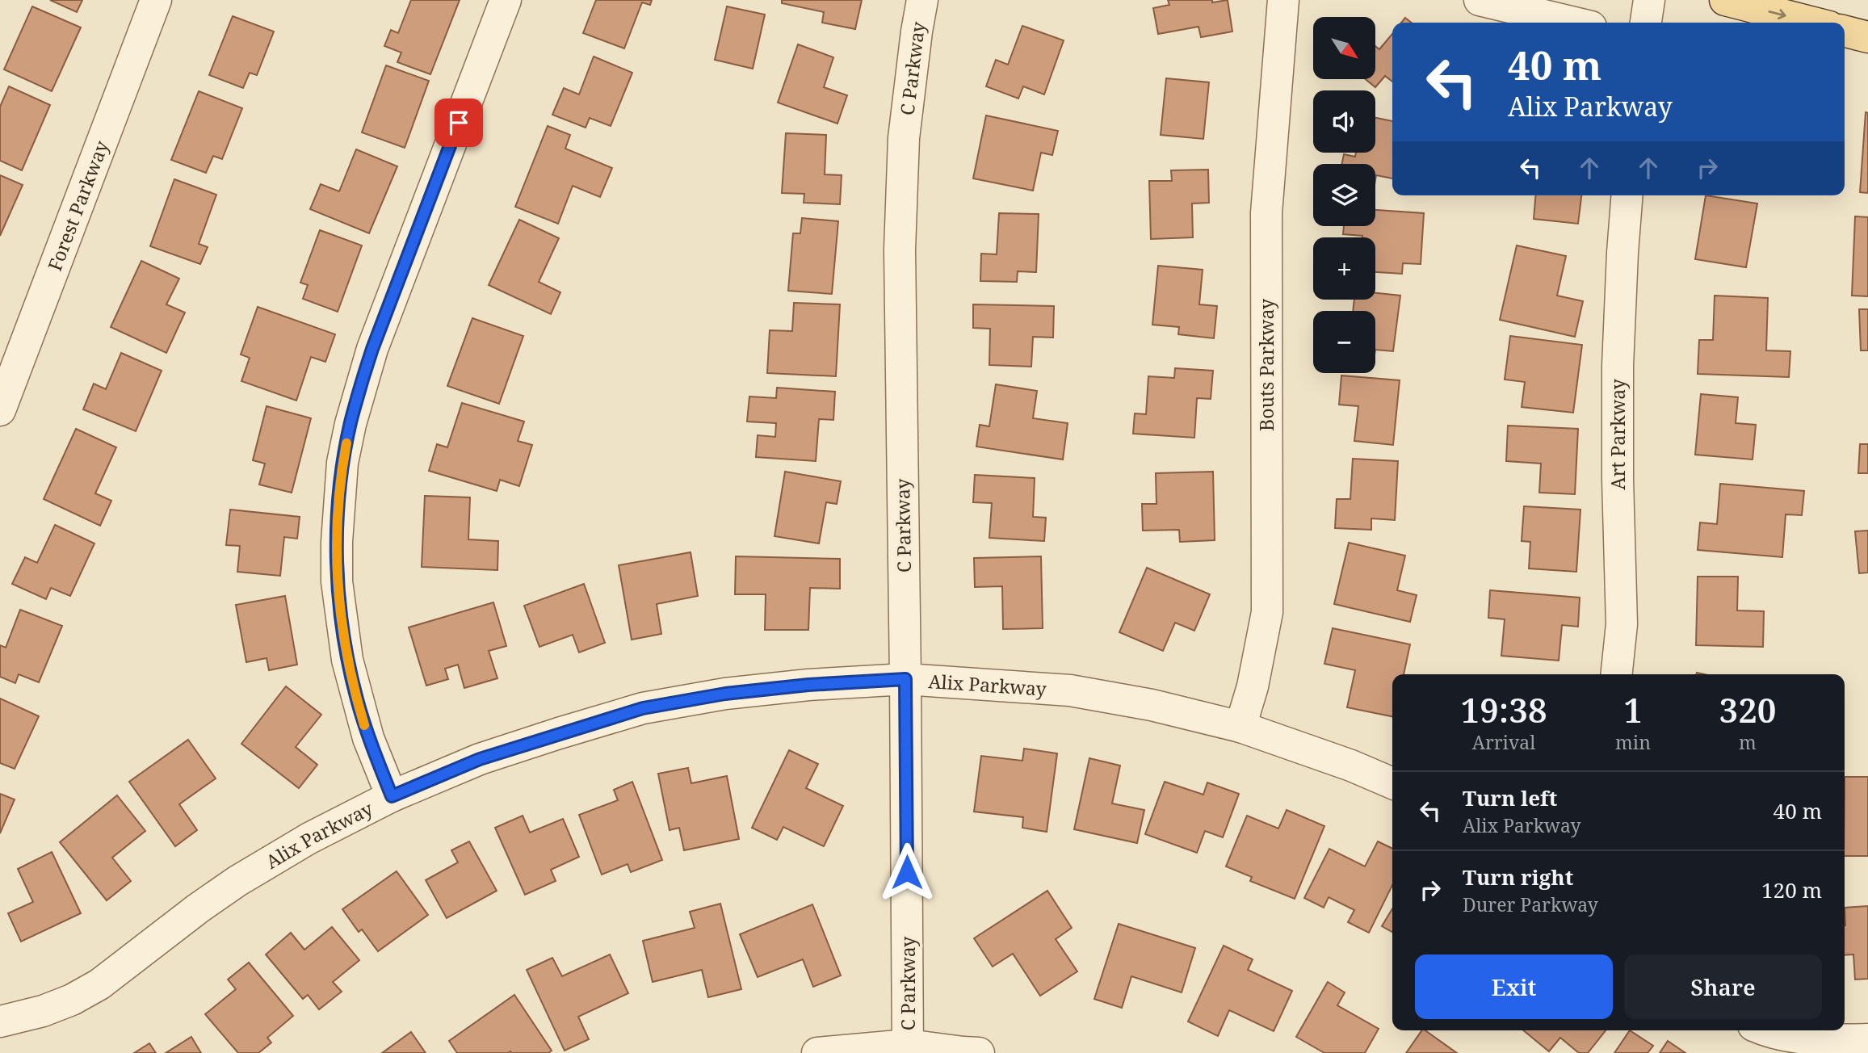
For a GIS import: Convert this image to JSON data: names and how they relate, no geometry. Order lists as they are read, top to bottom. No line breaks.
{"streets":{"street":["C Parkway","Forest Parkway","Bouts Parkway","Art Parkway","Alix Parkway"]},"crossings":[["C Parkway","Alix Parkway"],["Bouts Parkway","Alix Parkway"]],"north":"bottom right","page":{"map_buttons":["+","−"],"turn":["40 m","Alix Parkway"],"eta":["19:38","Arrival","1","min","320","m"],"list":[{"name":"Turn left","note":"Alix Parkway","value":"40 m"},{"name":"Turn right","note":"Durer Parkway","value":"120 m"}],"buttons":["Exit","Share"]}}
